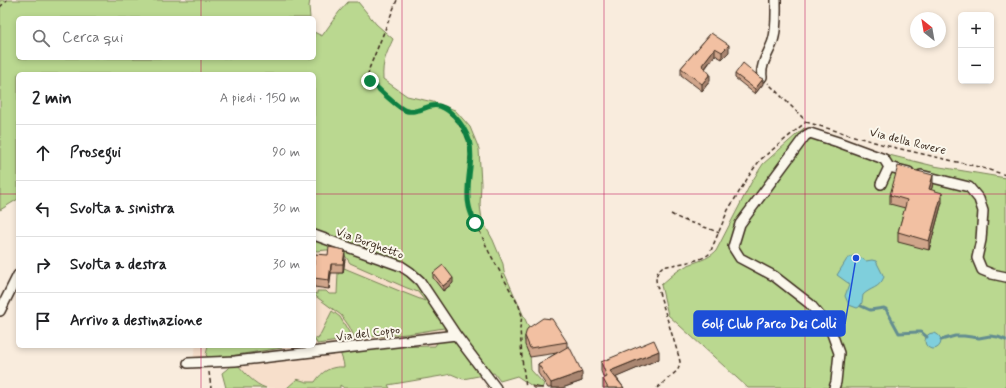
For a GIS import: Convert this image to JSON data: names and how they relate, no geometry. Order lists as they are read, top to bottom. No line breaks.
{"streets":{"street":["Via Borghetto","Via del Coppo"],"path":["Via della Rovere"]},"crossings":[["Via Borghetto","Via del Coppo"]],"places":["Golf Club Parco Dei Colli"],"north":"top left","page":{"map_buttons":["+","−"],"search":"Cerca qui","heading":["2 min","A piedi · 150 m"],"list":[["Prosegui","90 m"],["Svolta a sinistra","30 m"],["Svolta a destra","30 m"],"Arrivo a destinazione"]}}
